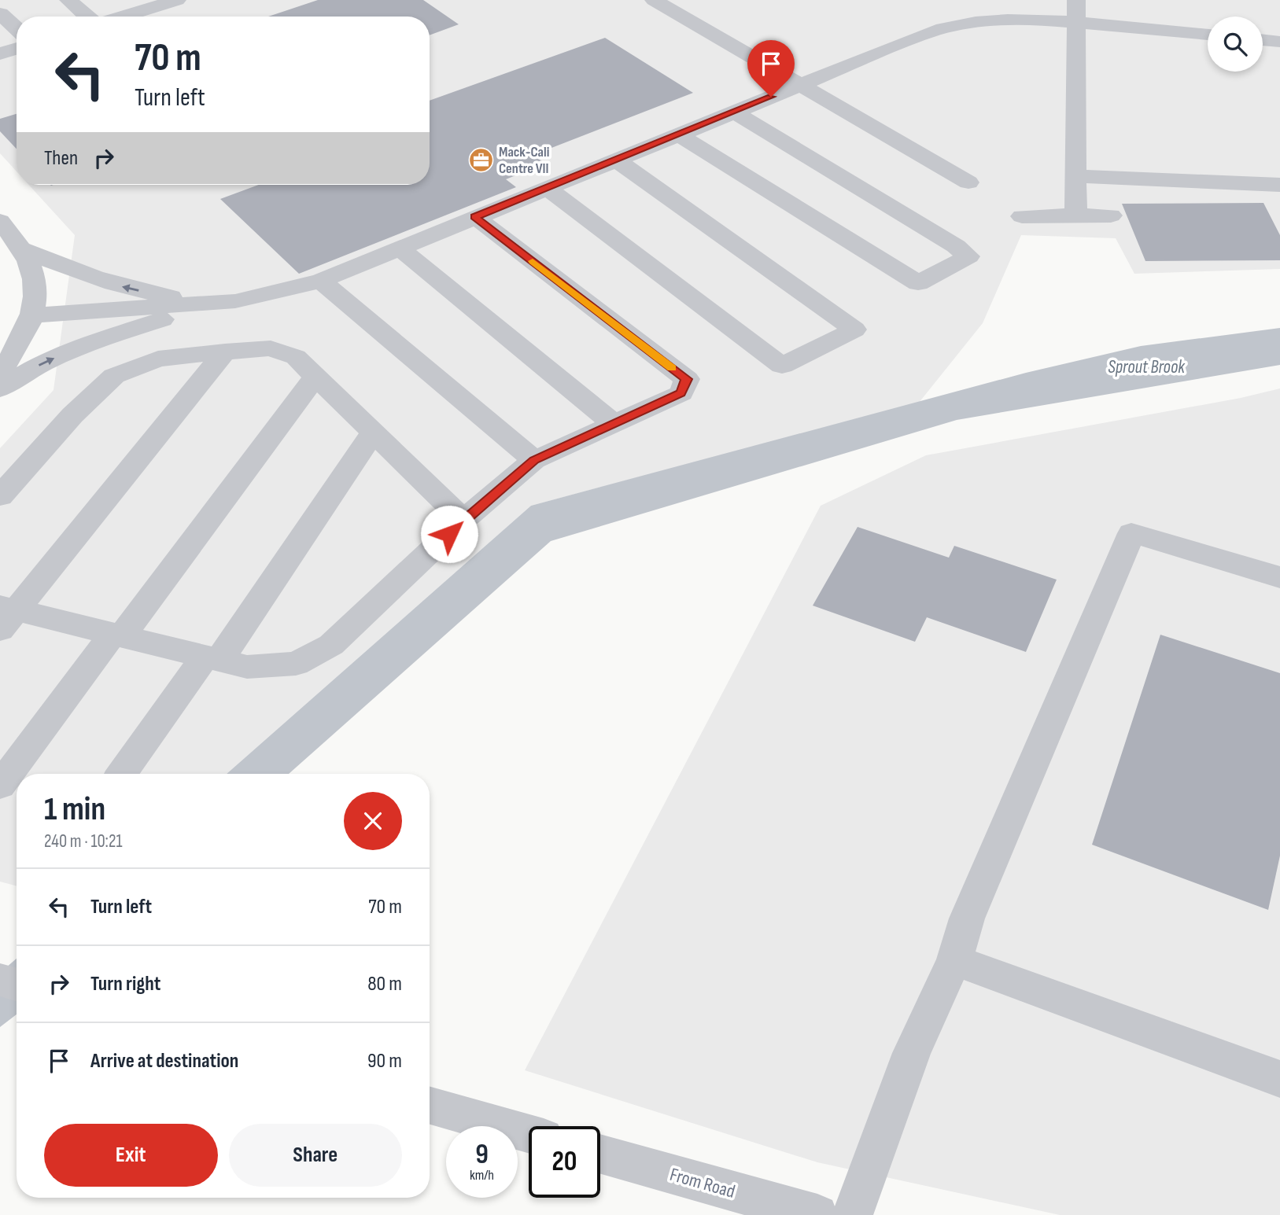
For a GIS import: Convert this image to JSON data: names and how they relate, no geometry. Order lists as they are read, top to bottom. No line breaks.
{"streets":{"street":["From Road"]},"water":["Sprout Brook"],"places":{"office":["Mack-Cali Centre VII"]},"page":{"turn":["70 m","Turn left"],"then":"Then","heading":["1 min","240 m · 10:21"],"list":[{"name":"Turn left","value":"70 m"},{"name":"Turn right","value":"80 m"},{"name":"Arrive at destination","value":"90 m"}],"buttons":["Exit","Share"],"speed":"9 km/h","limit":"20"}}
